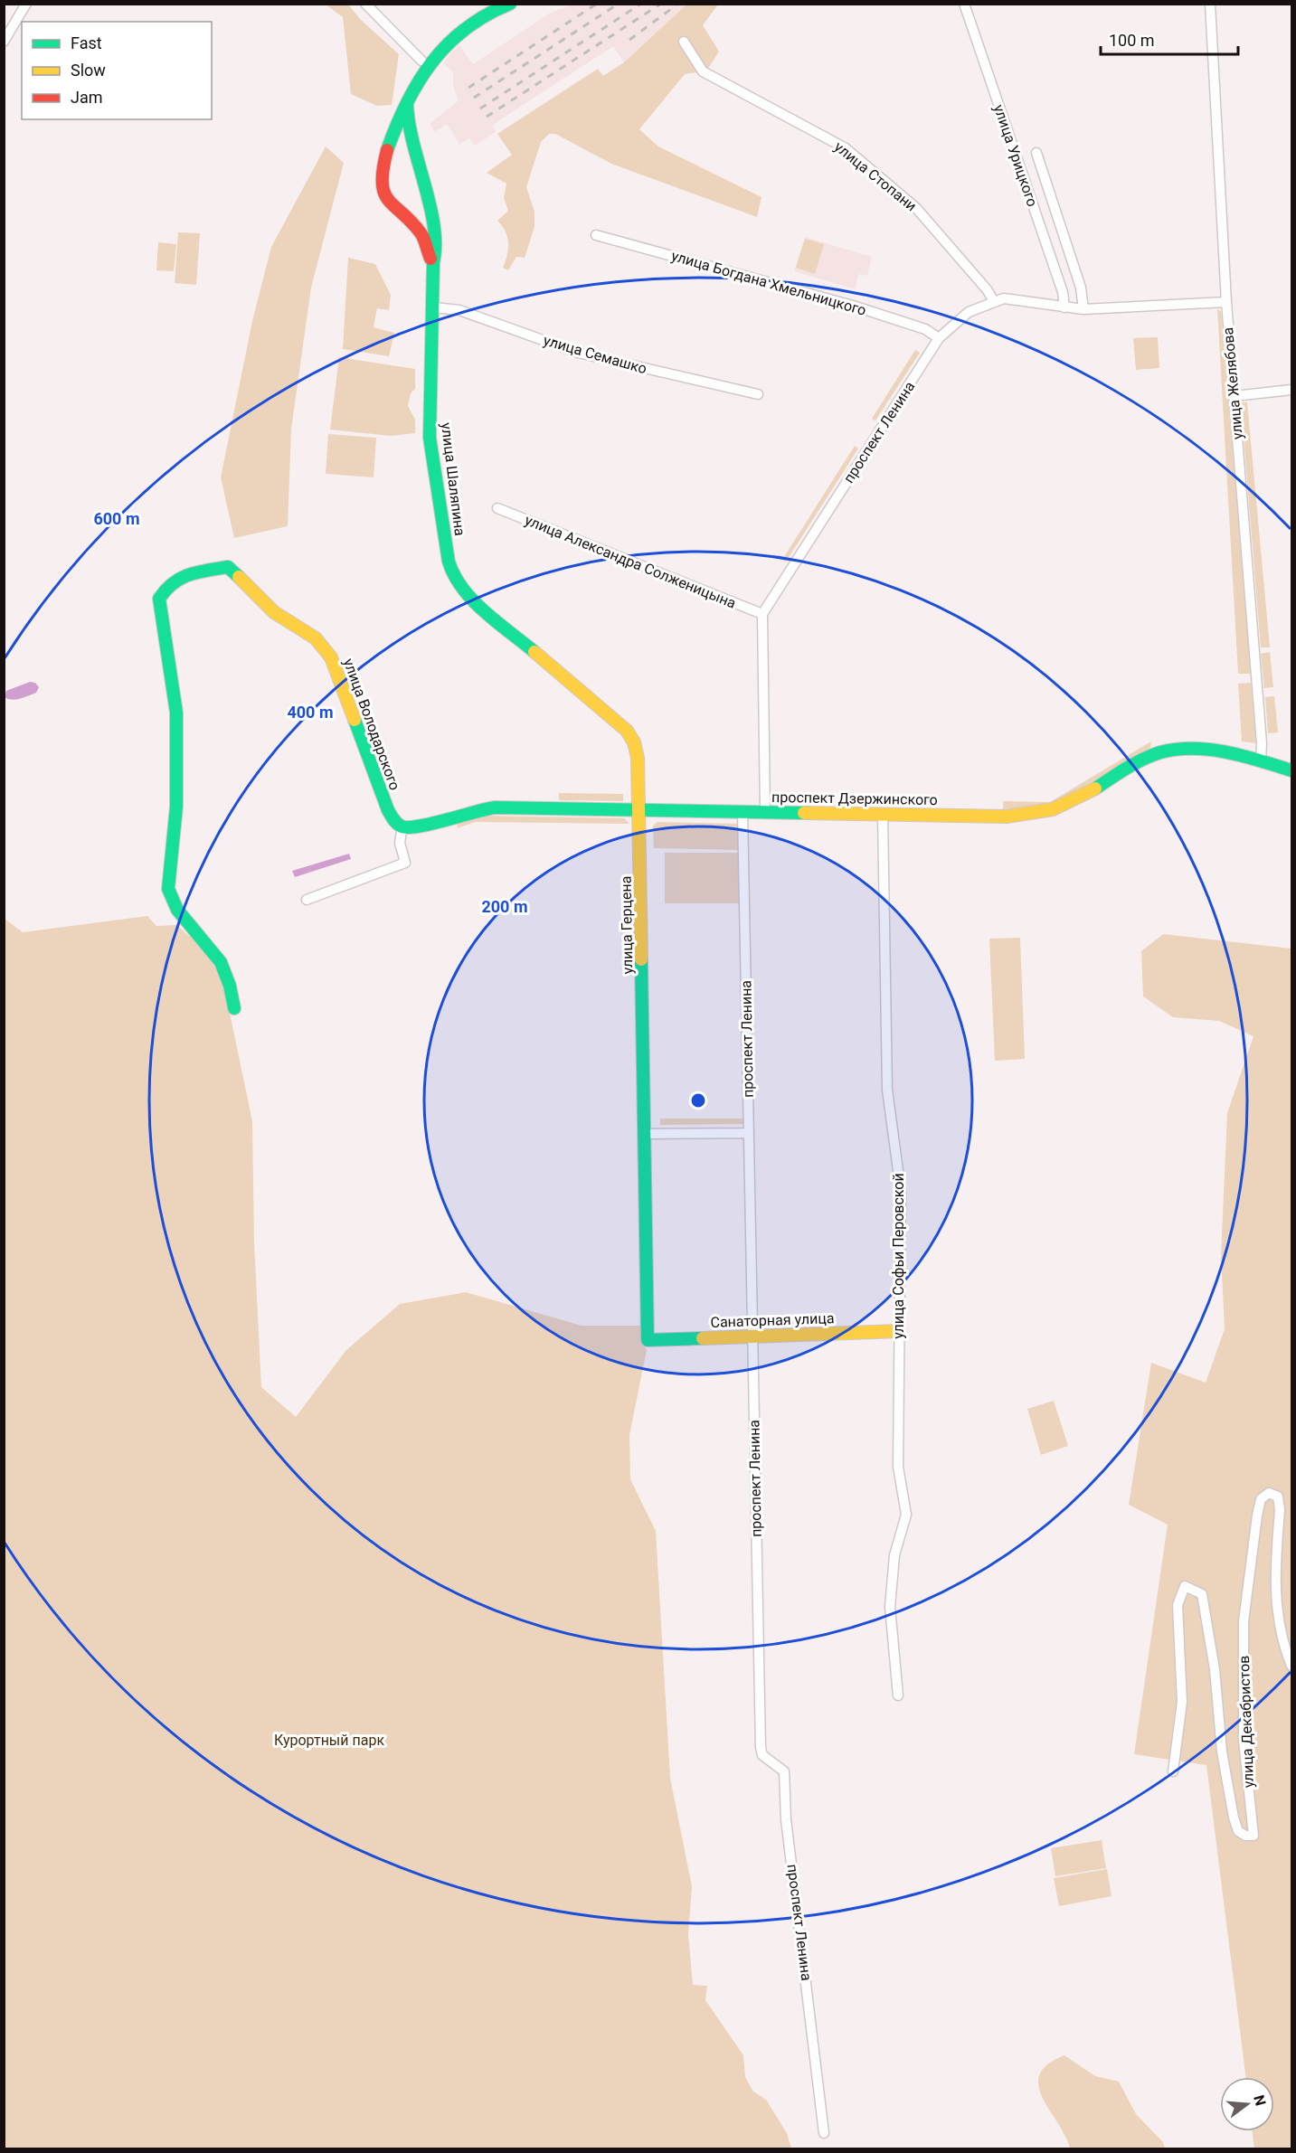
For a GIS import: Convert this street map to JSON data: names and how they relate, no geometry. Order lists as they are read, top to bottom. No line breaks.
{"streets":{"street":["улица Урицкого","улица Стопани","улица Богдана Хмельницкого","улица Семашко","улица Желябова","проспект Ленина","улица Шаляпина","улица Александра Солженицына","улица Володарского","проспект Дзержинского","улица Герцена","улица Софьи Перовской","Санаторная улица","улица Декабристов"]},"crossings":[["улица Урицкого","проспект Ленина"],["улица Стопани","проспект Ленина"],["улица Богдана Хмельницкого","проспект Ленина"],["улица Семашко","улица Шаляпина"],["улица Желябова","проспект Ленина"],["улица Желябова","проспект Дзержинского"],["проспект Ленина","улица Александра Солженицына"],["проспект Ленина","проспект Дзержинского"],["проспект Ленина","Санаторная улица"],["улица Шаляпина","улица Герцена"],["улица Володарского","проспект Дзержинского"],["проспект Дзержинского","улица Герцена"],["проспект Дзержинского","улица Софьи Перовской"],["улица Герцена","Санаторная улица"],["улица Софьи Перовской","Санаторная улица"]],"parks":["Курортный парк"],"legend":["Fast","Slow","Jam"],"scale_bar":"100 m","north":"right","rings":["600 m","400 m","200 m"]}
